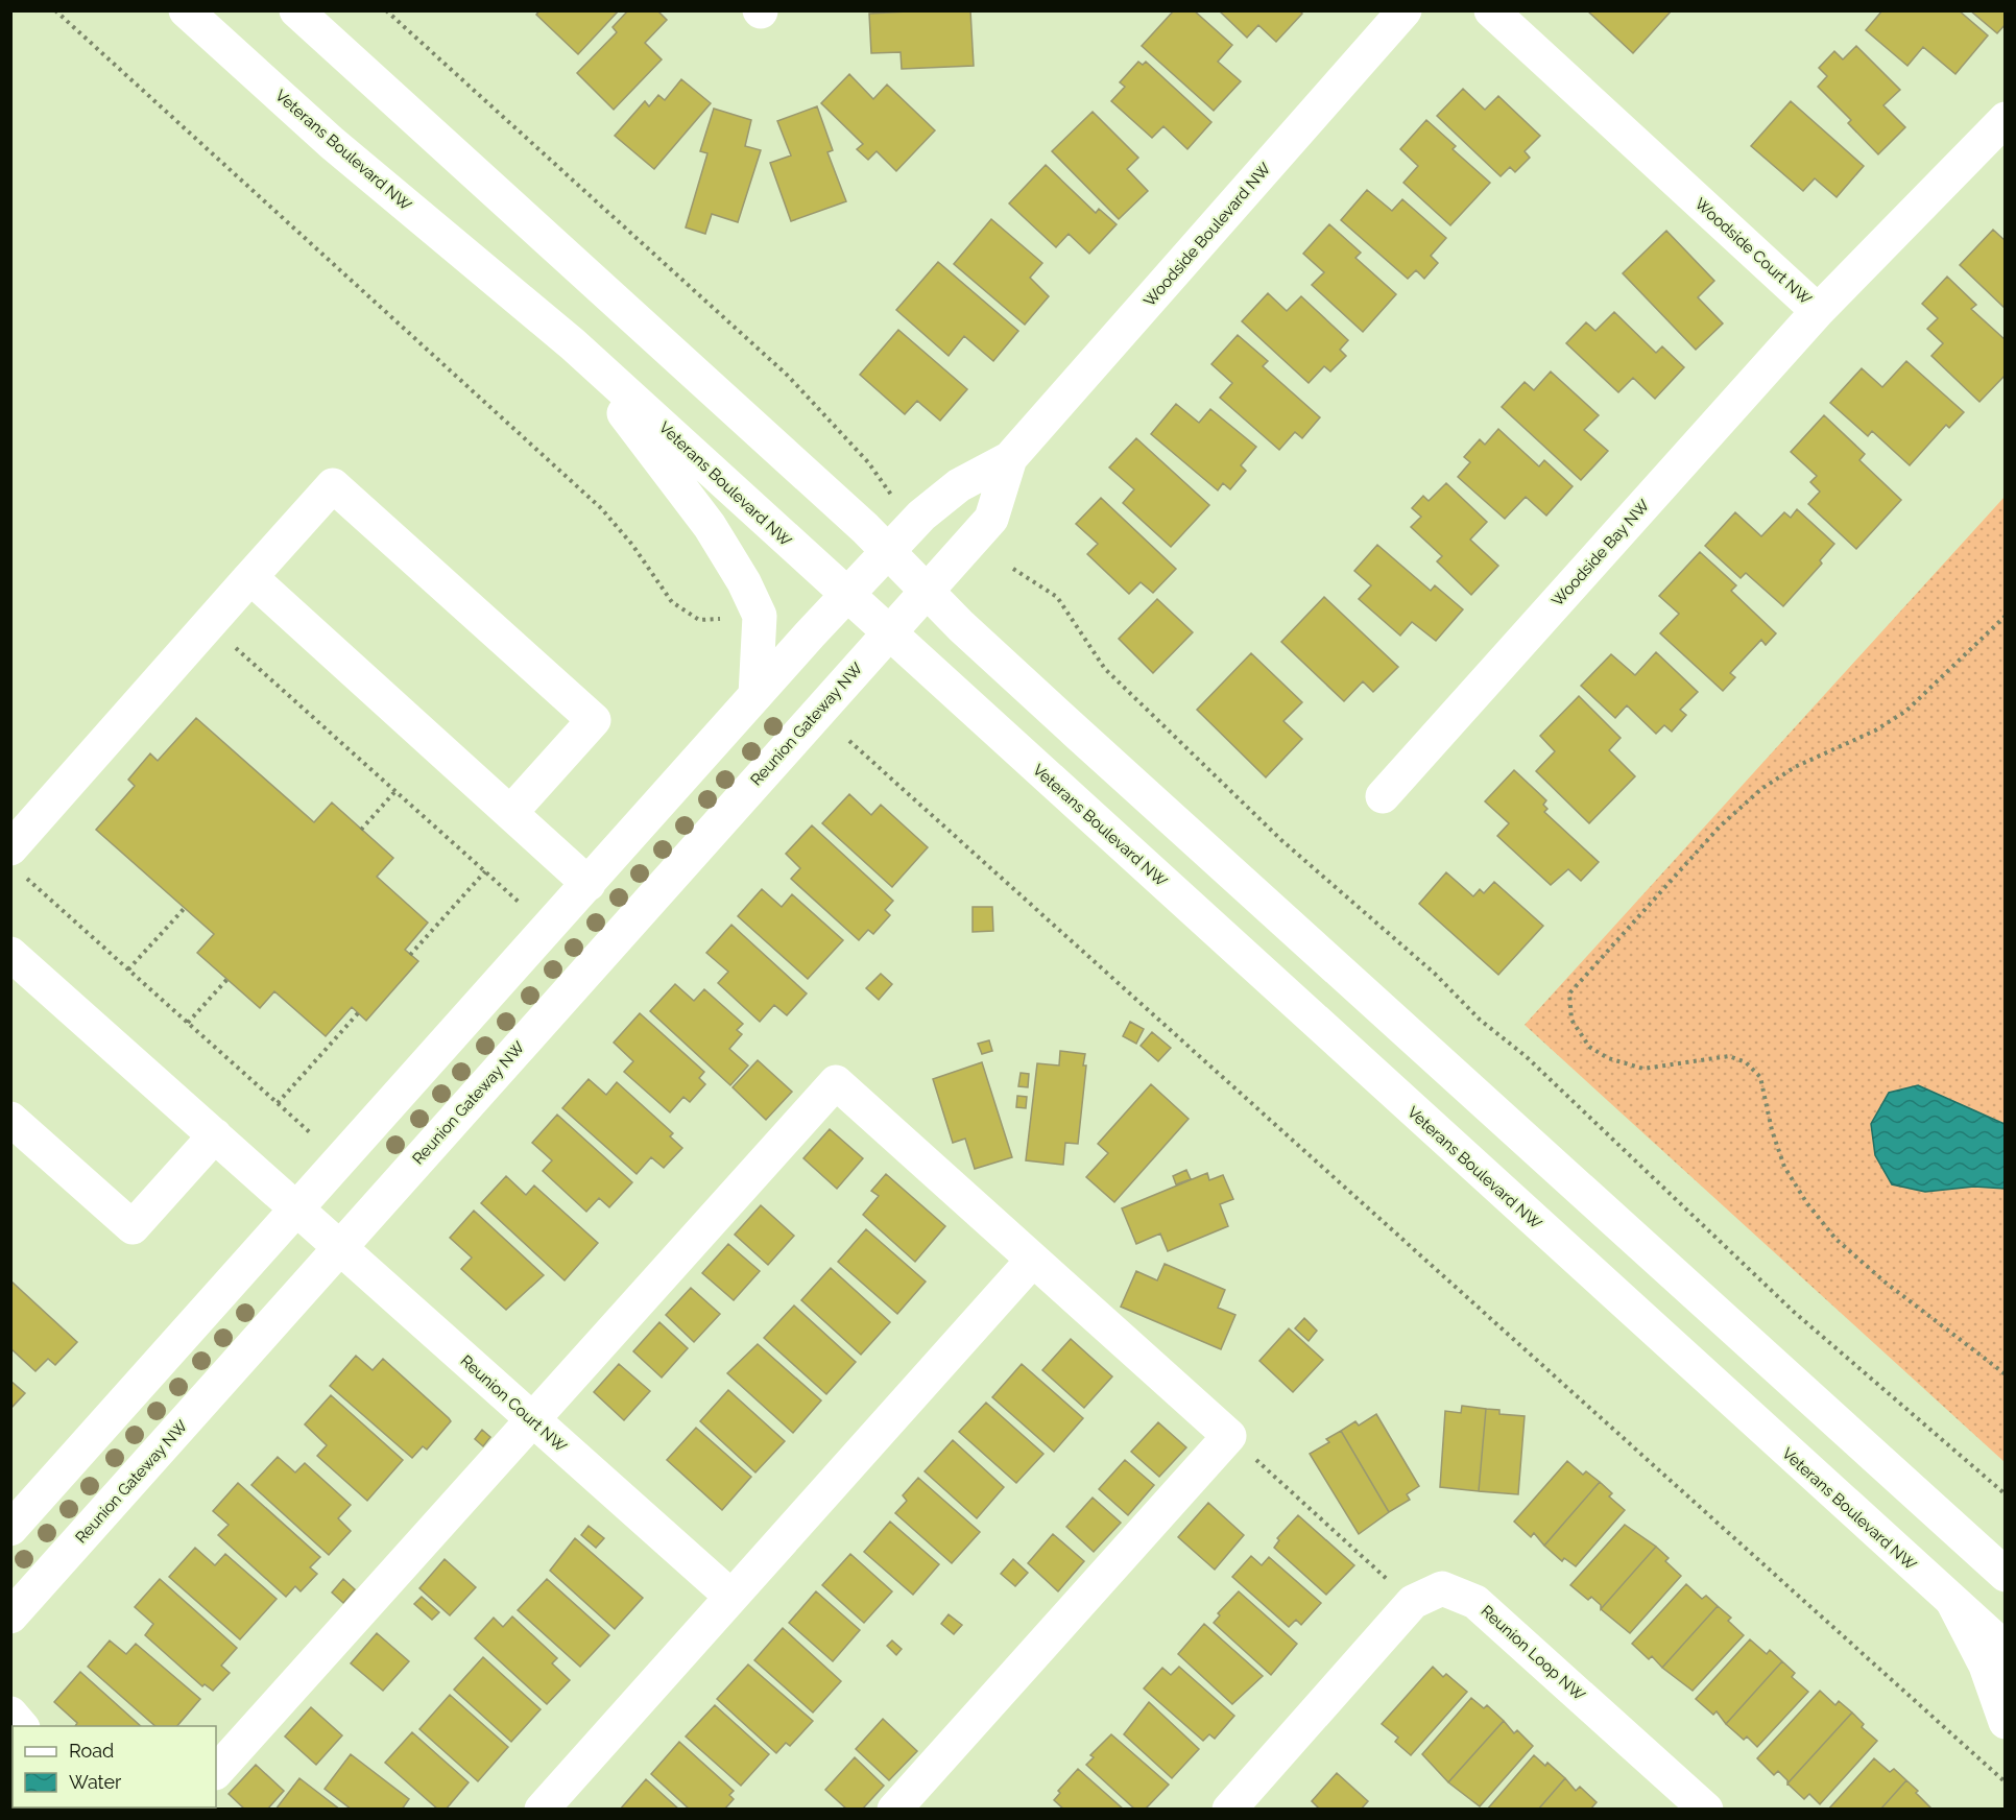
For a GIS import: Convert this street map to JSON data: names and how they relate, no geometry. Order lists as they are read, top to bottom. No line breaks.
{"streets":{"street":["Veterans Boulevard NW","Woodside Boulevard NW","Woodside Court NW","Woodside Bay NW","Reunion Gateway NW","Reunion Court NW","Reunion Loop NW"]},"crossings":[["Veterans Boulevard NW","Reunion Gateway NW"],["Woodside Boulevard NW","Reunion Gateway NW"],["Woodside Court NW","Woodside Bay NW"],["Reunion Gateway NW","Reunion Court NW"]],"legend":["Road","Water"]}
